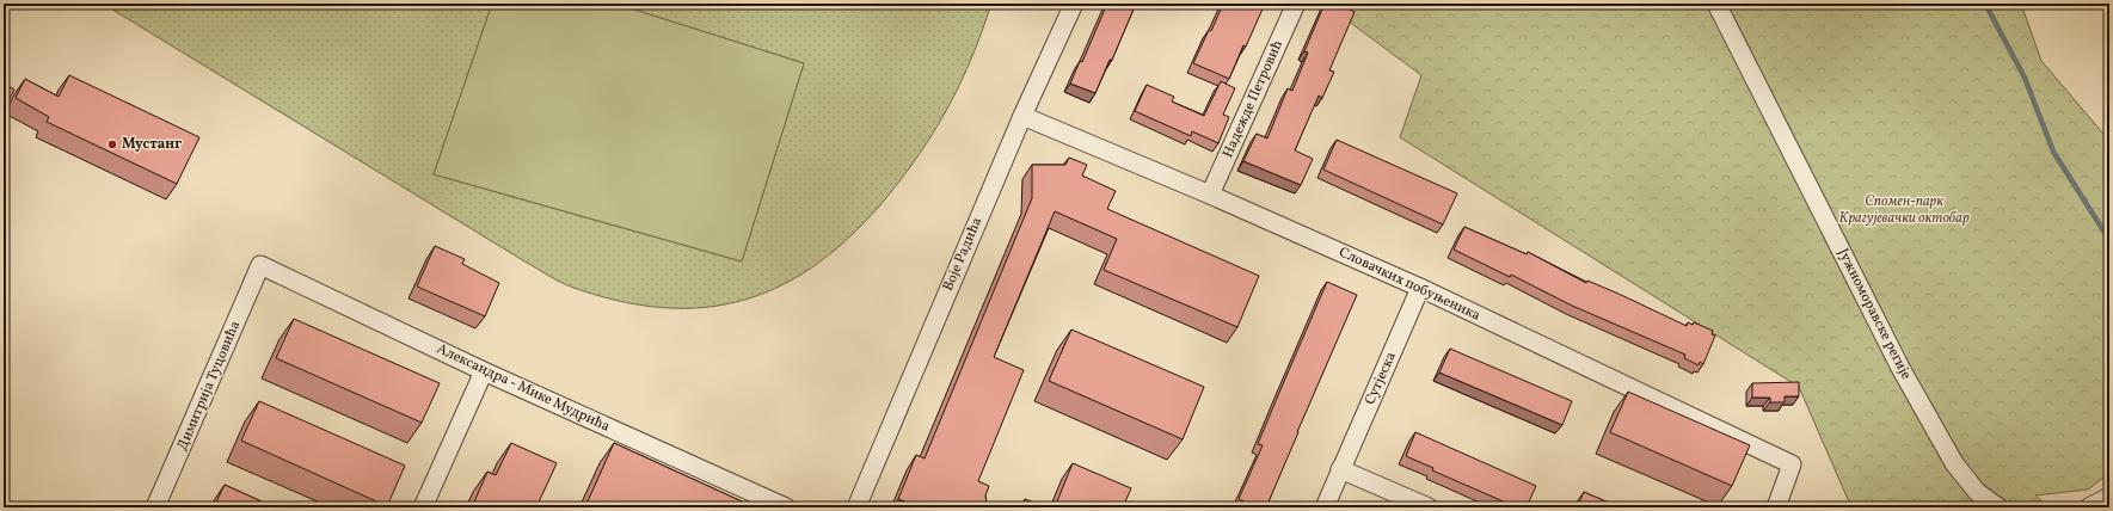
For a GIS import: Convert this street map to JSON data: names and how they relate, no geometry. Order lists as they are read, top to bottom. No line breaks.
{"streets":{"street":["Надежде Петровић","Воје Радића","Словачких побуњеника","Јужноморавске регије","Сутјеска","Димитрија Туцовића","Александра - Мике Мудрића"]},"crossings":[["Надежде Петровић","Словачких побуњеника"],["Воје Радића","Словачких побуњеника"],["Словачких побуњеника","Сутјеска"],["Димитрија Туцовића","Александра - Мике Мудрића"]],"parks":["Спомен-парк Крагујевачки октобар"],"places":["Мустанг"]}
